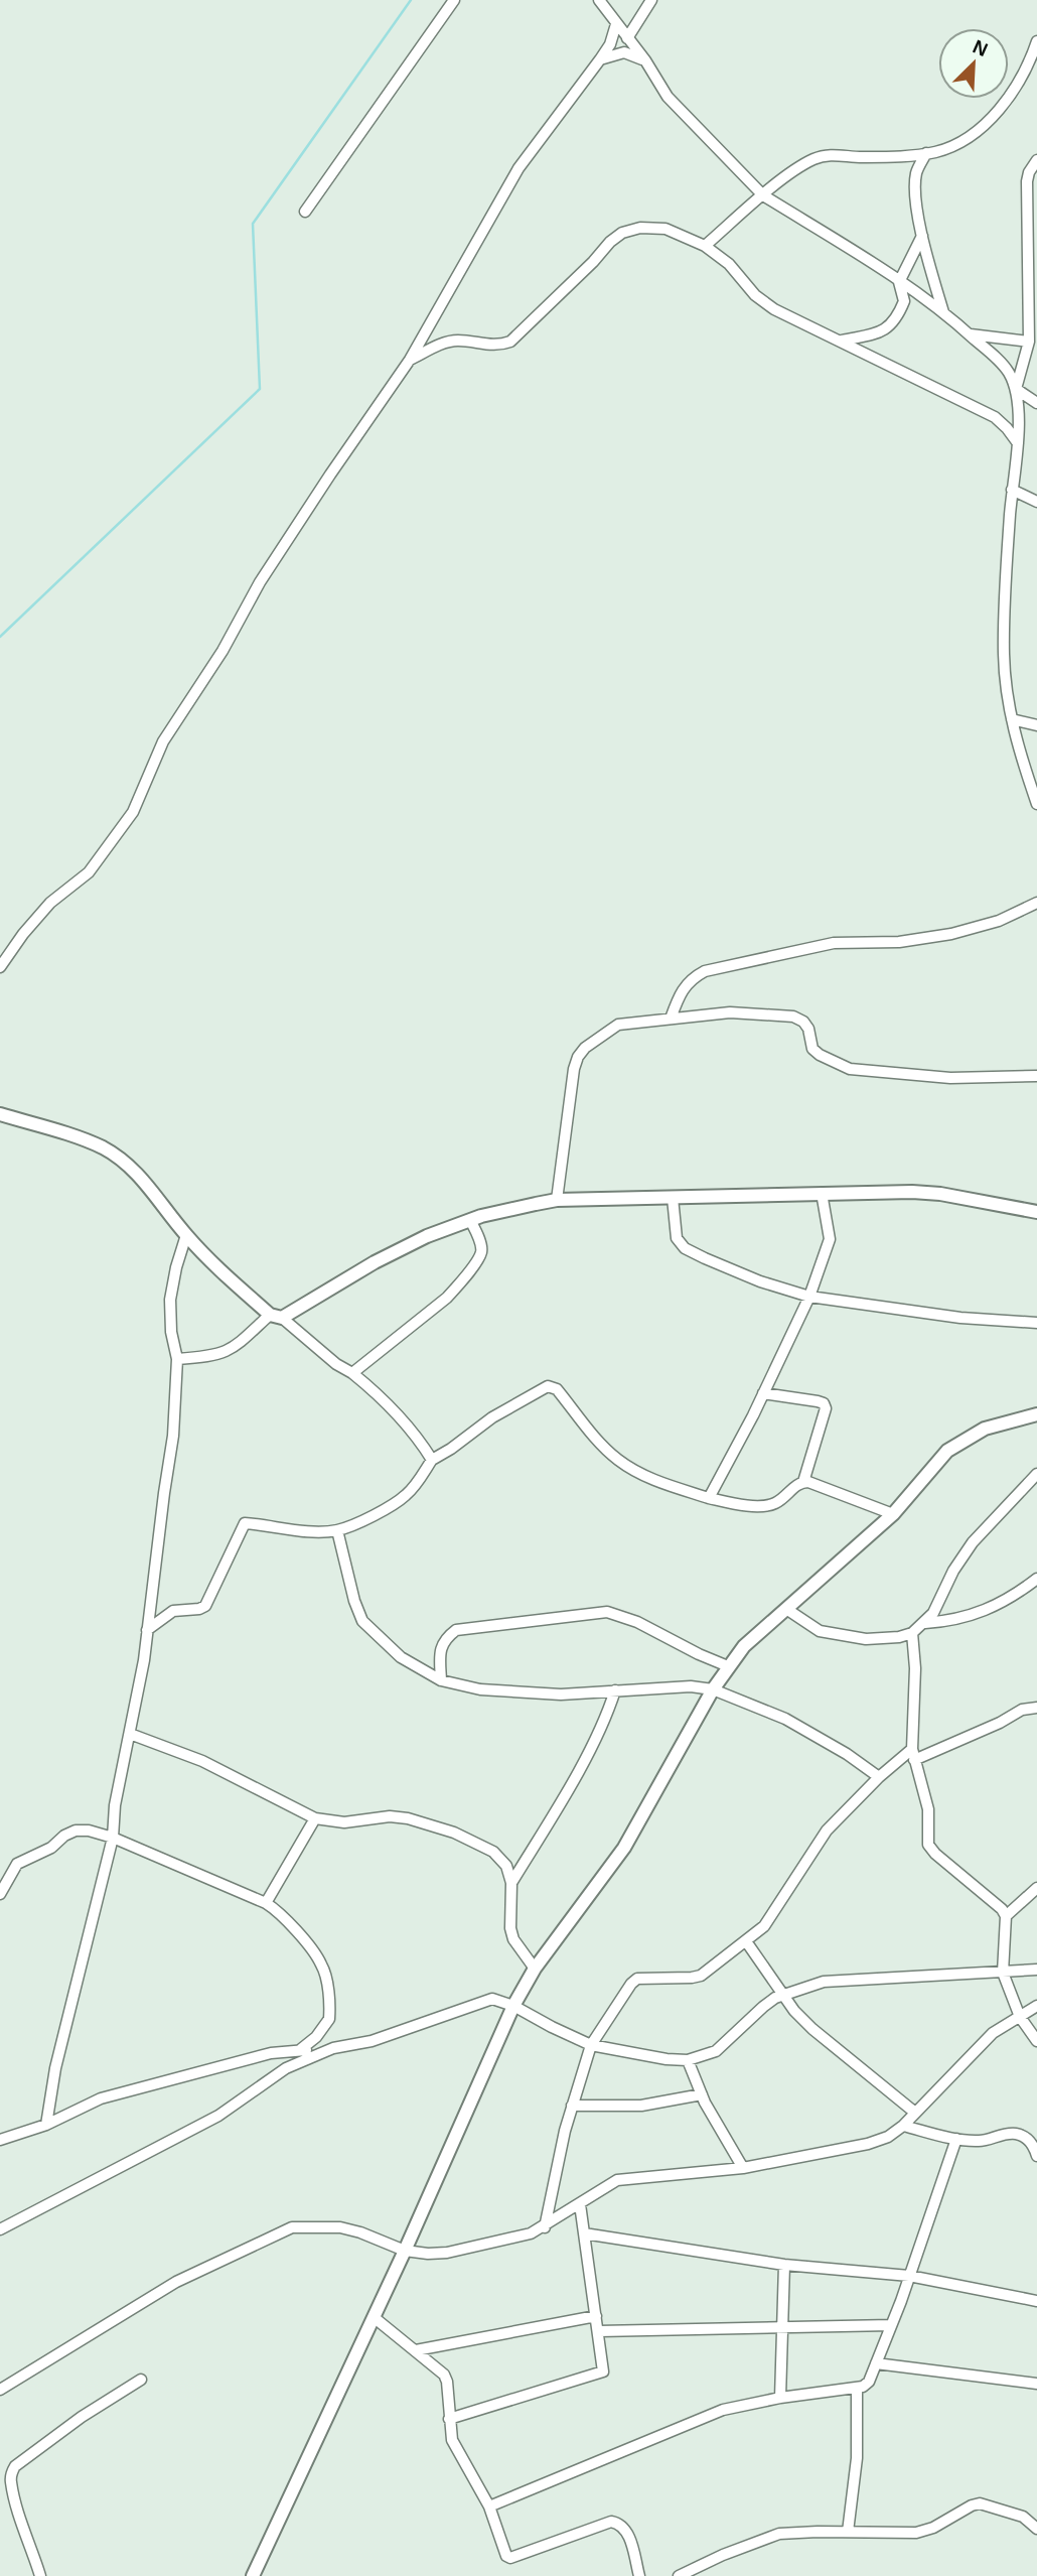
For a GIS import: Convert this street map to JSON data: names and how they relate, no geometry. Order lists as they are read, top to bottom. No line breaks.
{"north":"top right"}
